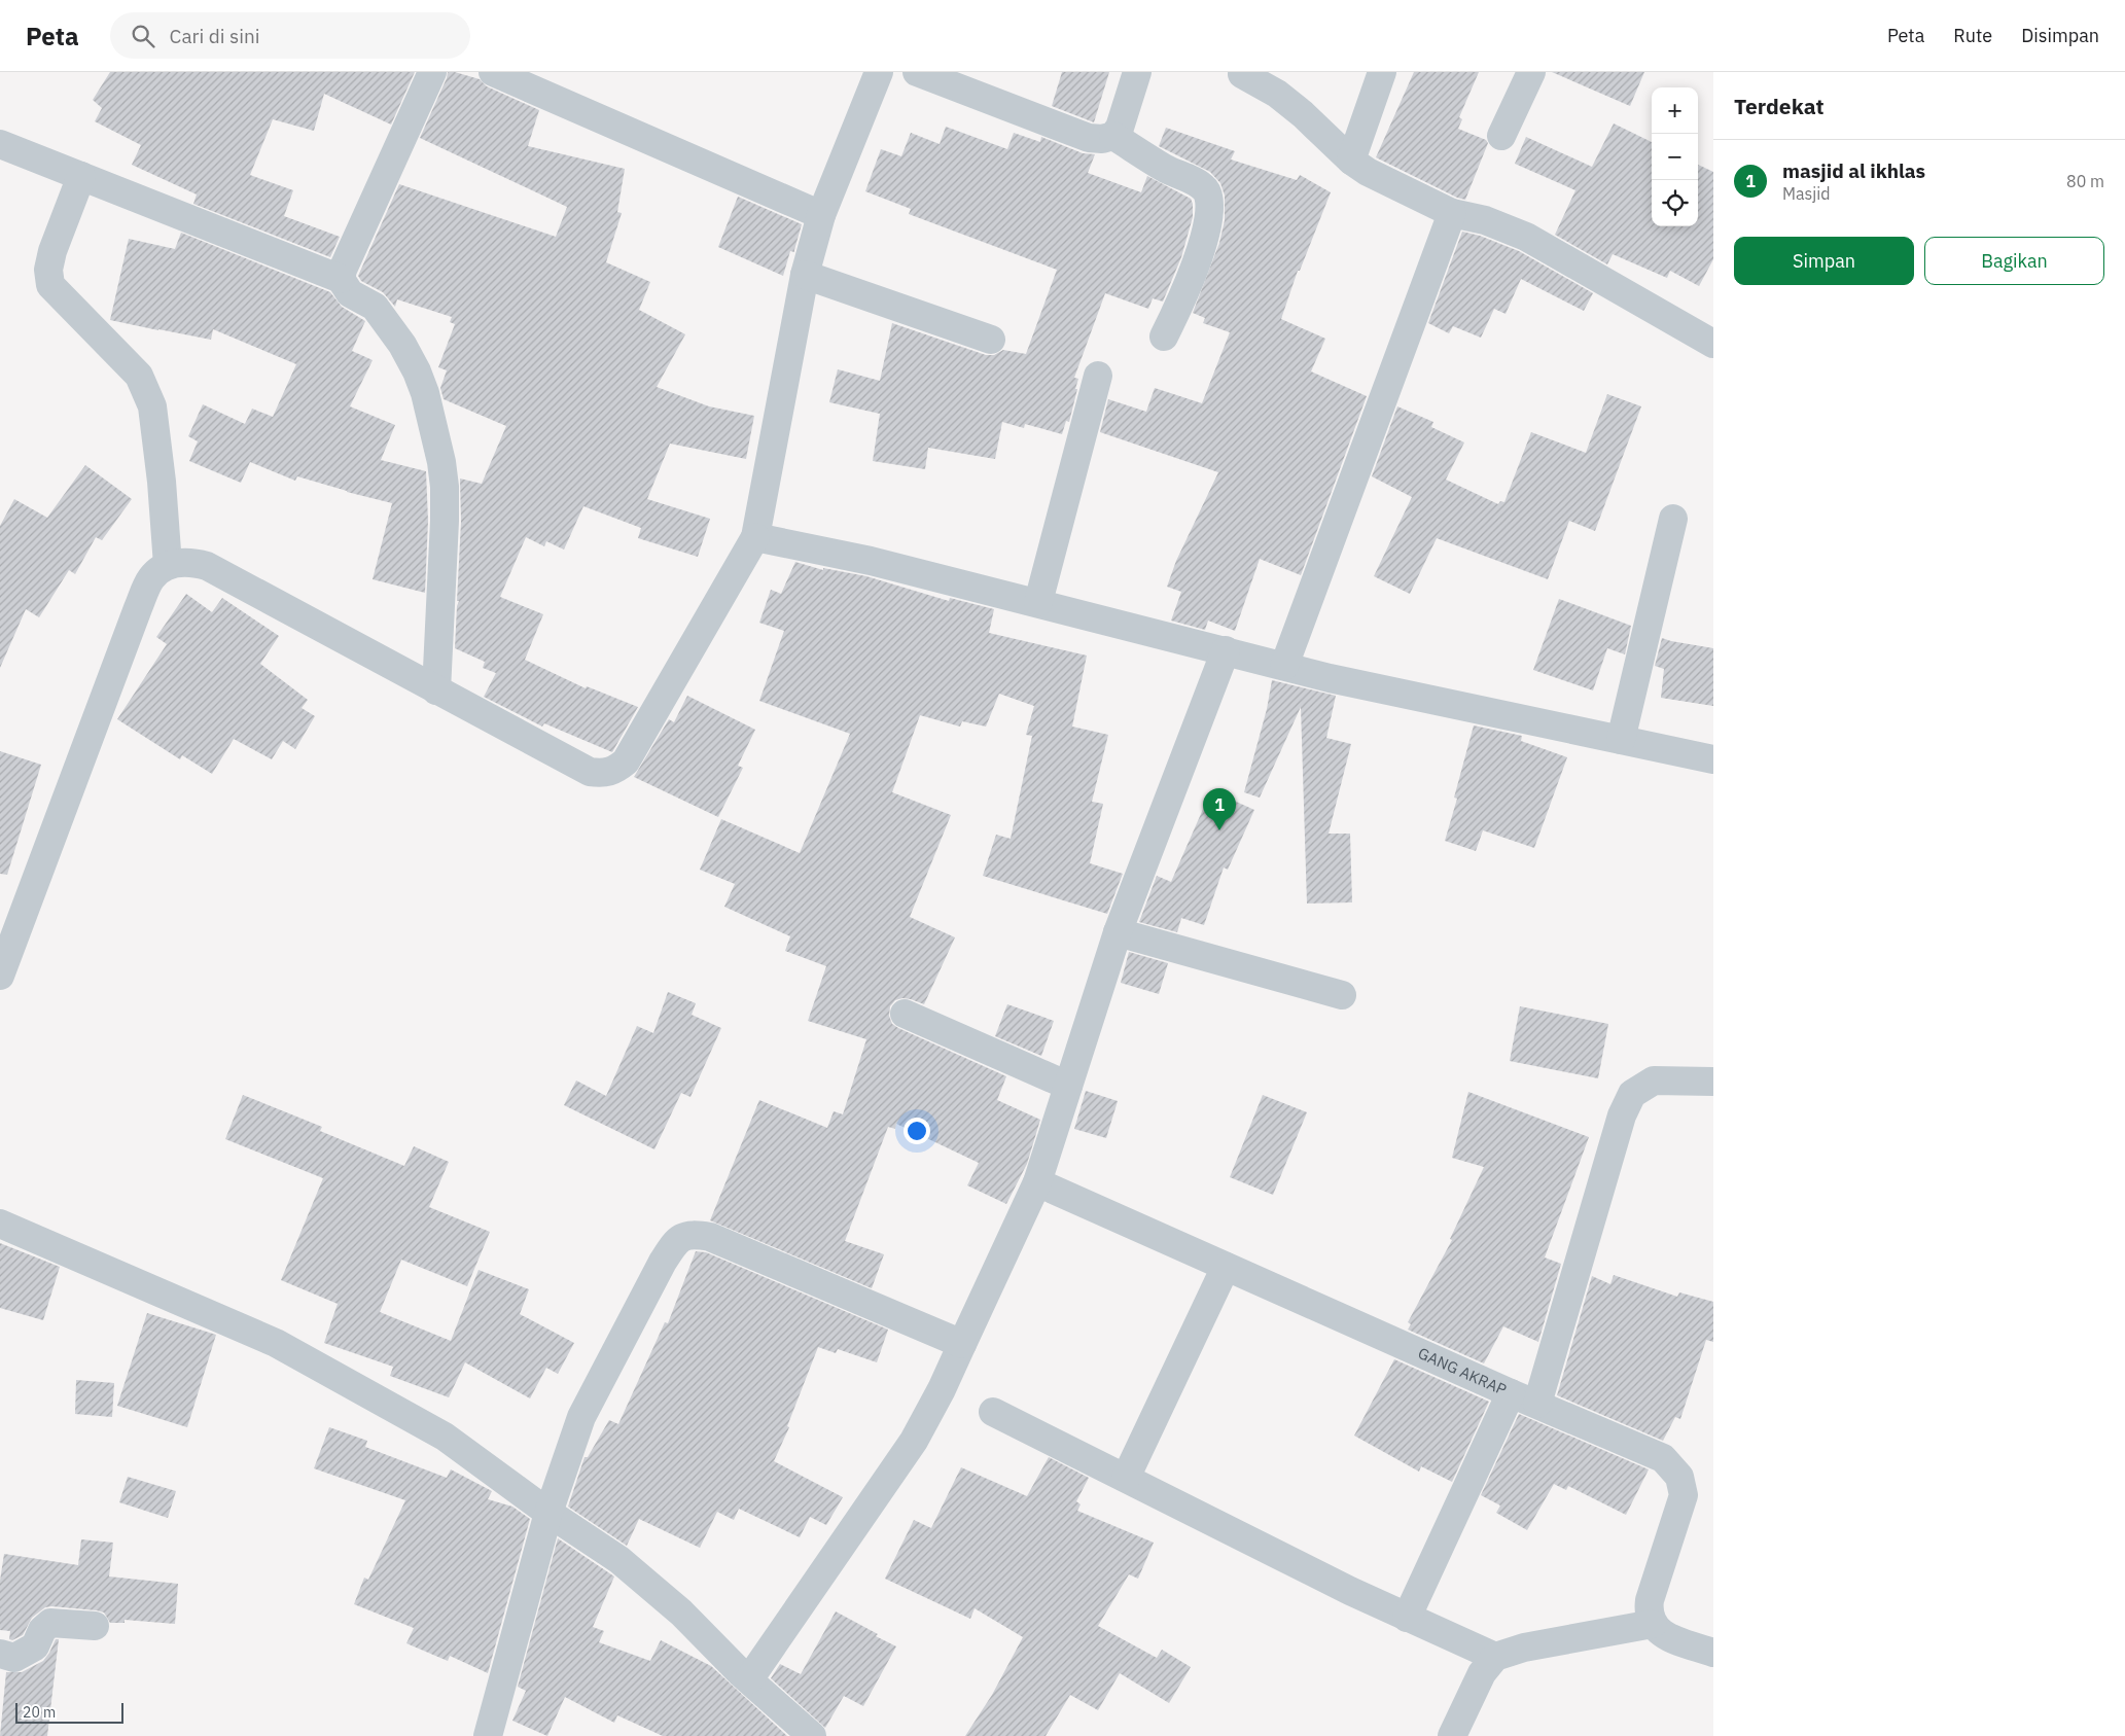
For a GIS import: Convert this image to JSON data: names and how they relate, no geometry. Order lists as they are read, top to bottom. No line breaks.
{"streets":{"street":["GANG AKRAP"]},"scale_bar":"20 m","page":{"header":"Peta","search":"Cari di sini","nav":["Peta","Rute","Disimpan"],"heading":"Terdekat","map_buttons":["+","−"],"list":[{"mark":"1","name":"masjid al ikhlas","note":"Masjid","value":"80 m"}],"buttons":["Simpan","Bagikan"],"pins":"1","scale":"20 m"}}
